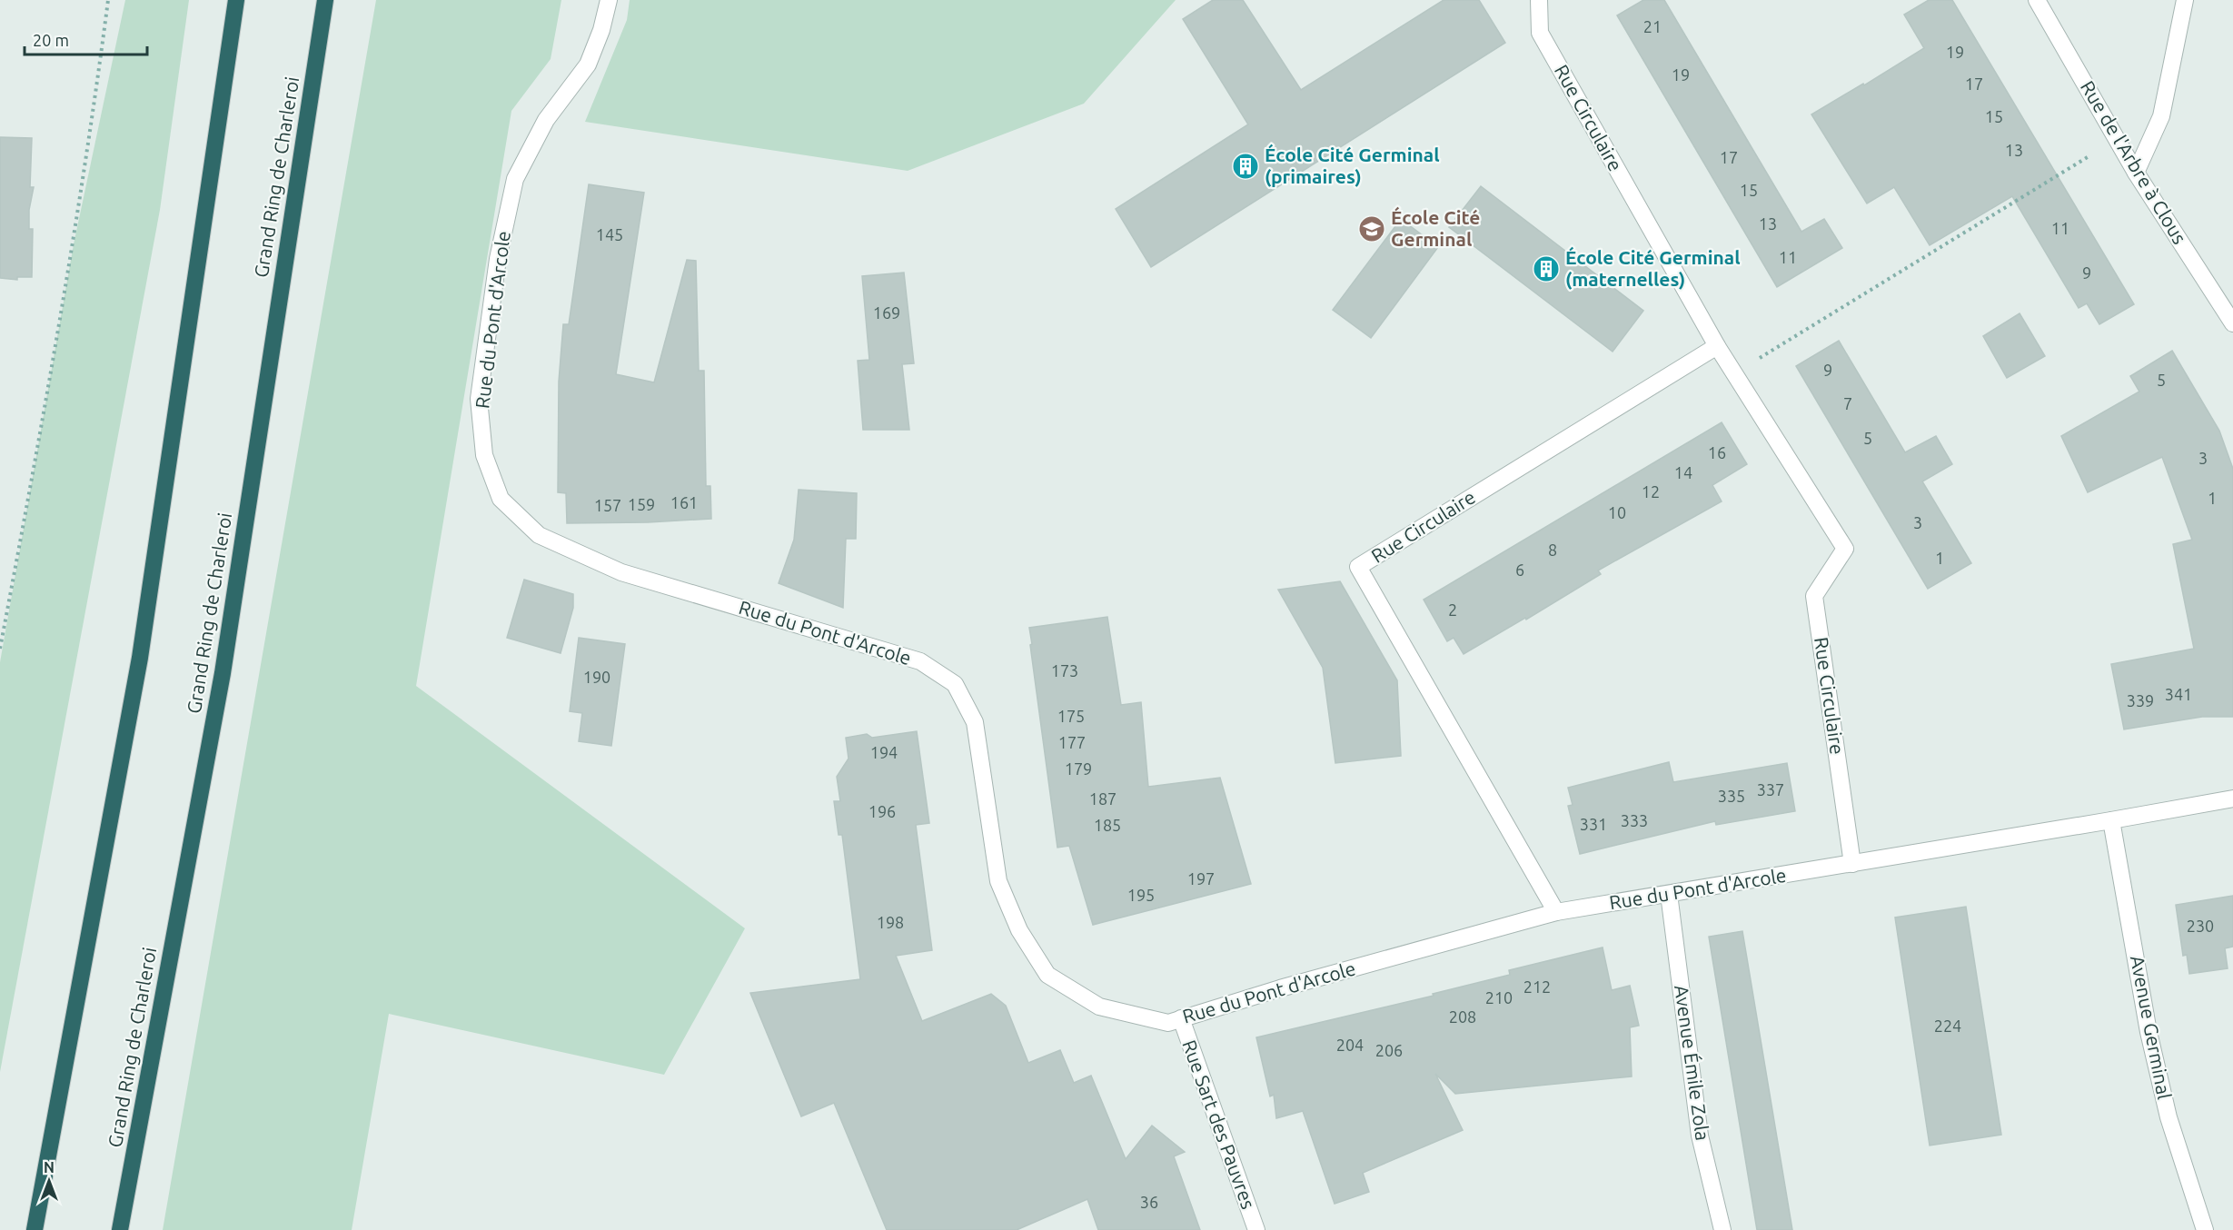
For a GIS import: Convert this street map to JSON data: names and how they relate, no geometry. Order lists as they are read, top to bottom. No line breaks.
{"streets":{"highway":["Grand Ring de Charleroi"],"street":["Rue Circulaire","Rue de l'Arbre à Clous","Rue du Pont d'Arcole","Avenue Germinal","Avenue Émile Zola","Rue Sart des Pauvres"]},"crossings":[["Rue Circulaire","Rue du Pont d'Arcole"],["Rue du Pont d'Arcole","Avenue Germinal"],["Rue du Pont d'Arcole","Avenue Émile Zola"],["Rue du Pont d'Arcole","Rue Sart des Pauvres"]],"places":{"building":["École Cité Germinal (primaires)","École Cité Germinal (maternelles)"],"school or university":["École Cité Germinal"]},"house_numbers":["21","19","19","17","15","13","17","15","13","11","145","11","9","169","9","5","7","5","16","3","14","12","1","161","159","157","10","3","8","1","6","2","173","190","341","339","175","177","194","179","337","335","187","196","333","331","185","197","195","198","230","212","210","208","224","204","206","36"],"scale_bar":"20 m","north":"top"}
